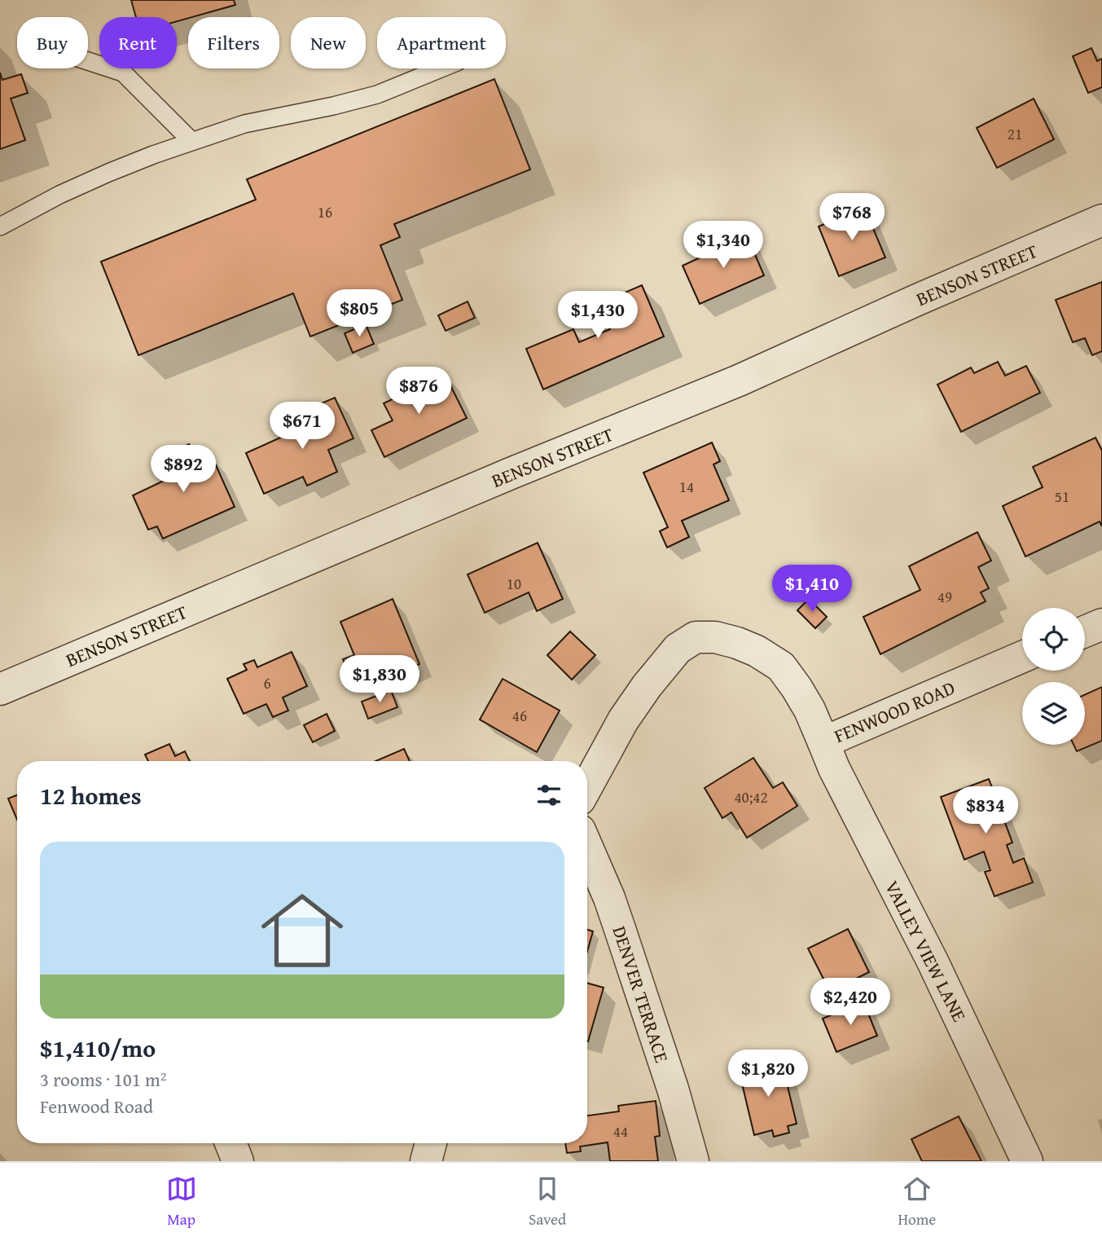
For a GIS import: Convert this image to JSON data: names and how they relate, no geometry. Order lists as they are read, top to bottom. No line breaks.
{"streets":{"street":["BENSON STREET","FENWOOD ROAD","VALLEY VIEW LANE","DENVER TERRACE"]},"crossings":[["FENWOOD ROAD","VALLEY VIEW LANE"]],"house_numbers":["21","16","14","51","10","49","6","46","40;42","44"],"page":{"chip":["Buy","Rent","Filters","New","Apartment"],"price":["$768","$1,340","$805","$1,430","$876","$671","$892","$1,410","$1,830","$834","$2,420","$1,820"],"heading":"12 homes","list":[{"name":"$1,410/mo","note":"3 rooms · 101 m² · Fenwood Road"}],"tabs":["Map","Saved","Home"]}}
